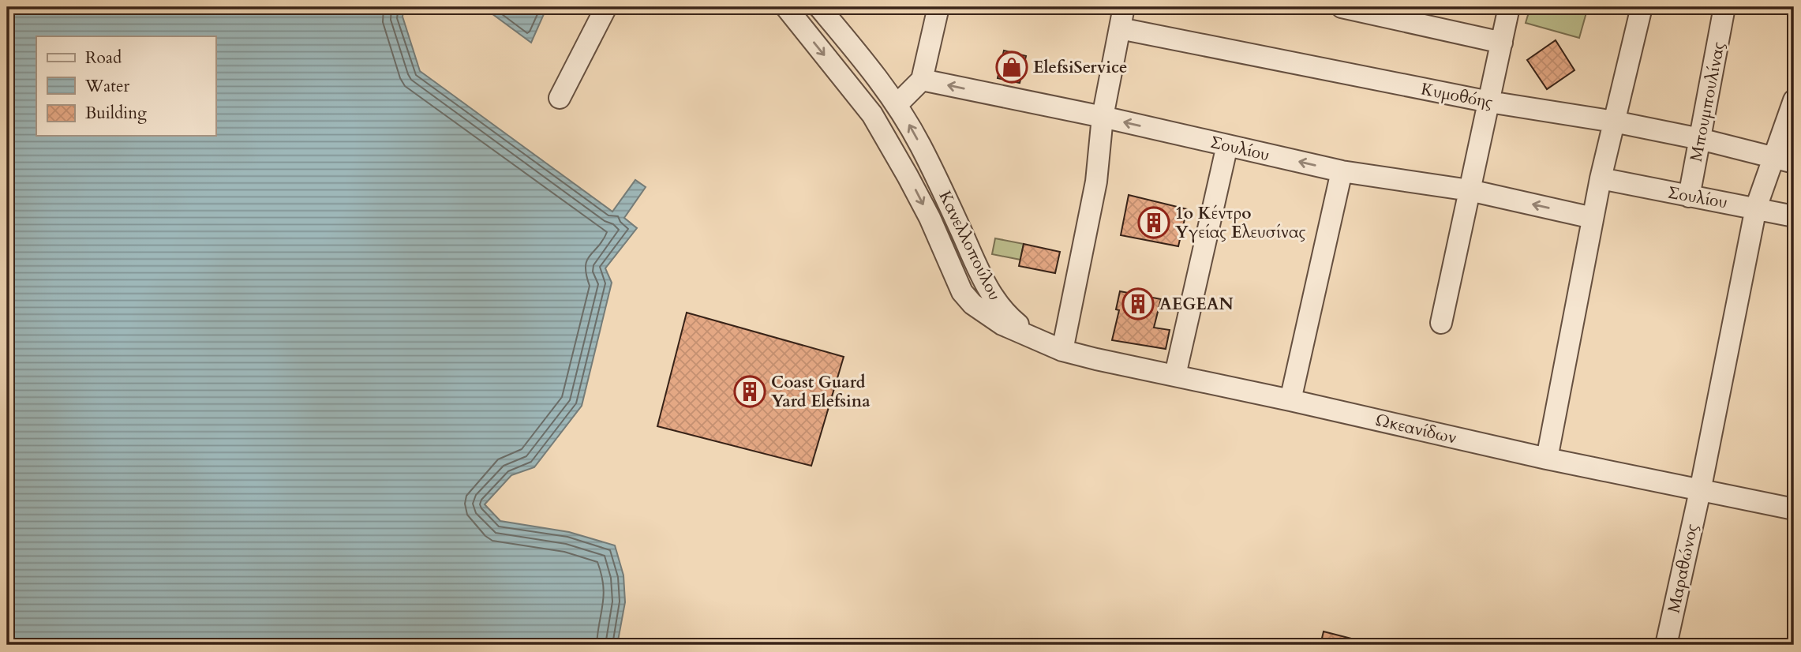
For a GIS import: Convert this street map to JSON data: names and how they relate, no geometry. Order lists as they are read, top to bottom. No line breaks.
{"streets":{"street":["Κυμοθόης","Μπουμπουλίνας","Σουλίου","Κανελλοπούλου","Ωκεανίδων","Μαραθώνος"]},"crossings":[["Κυμοθόης","Μπουμπουλίνας"],["Κυμοθόης","Μαραθώνος"],["Μπουμπουλίνας","Σουλίου"],["Σουλίου","Μαραθώνος"],["Κανελλοπούλου","Ωκεανίδων"],["Ωκεανίδων","Μαραθώνος"]],"one_way":["Σουλίου"],"places":{"shop":["ElefsiService"],"building":["1ο Κέντρο Υγείας Ελευσίνας","AEGEAN","Coast Guard Yard Elefsina"]},"legend":["Road","Water","Building"]}
